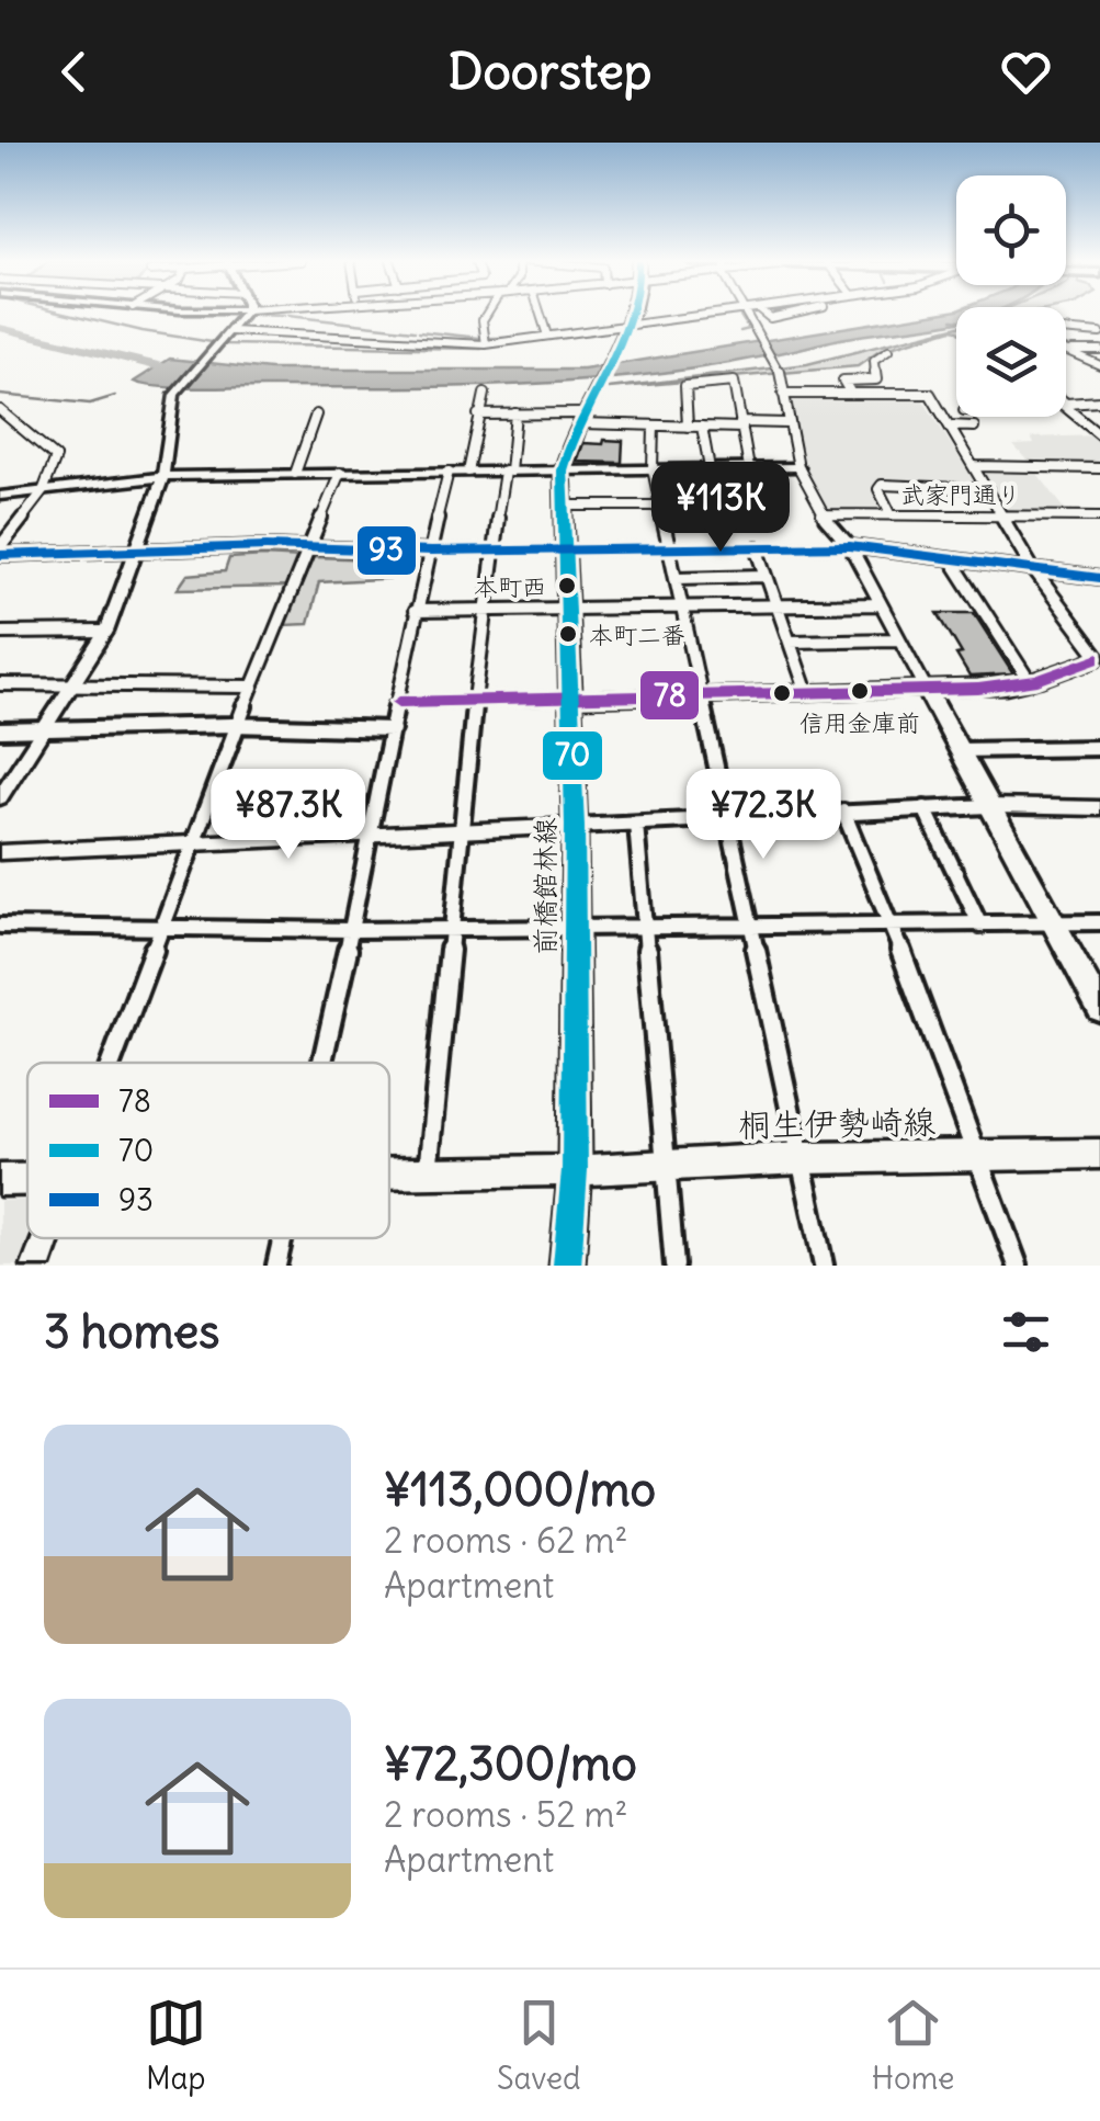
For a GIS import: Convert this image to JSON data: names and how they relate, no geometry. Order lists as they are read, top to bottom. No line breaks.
{"streets":{"main road":["前橋館林線","桐生伊勢崎線"],"street":["武家門通り"]},"crossings":[["前橋館林線","桐生伊勢崎線"]],"places":["本町西","本町二番","信用金庫前"],"lines":["transit line 70","transit line 93","transit line 78"],"legend":["78","70","93"],"page":{"header":"Doorstep","price":["¥113K","¥87.3K","¥72.3K"],"heading":"3 homes","list":[{"name":"¥113,000/mo","note":"2 rooms · 62 m² · Apartment"},{"name":"¥72,300/mo","note":"2 rooms · 52 m² · Apartment"}],"tabs":["Map","Saved","Home"]}}
